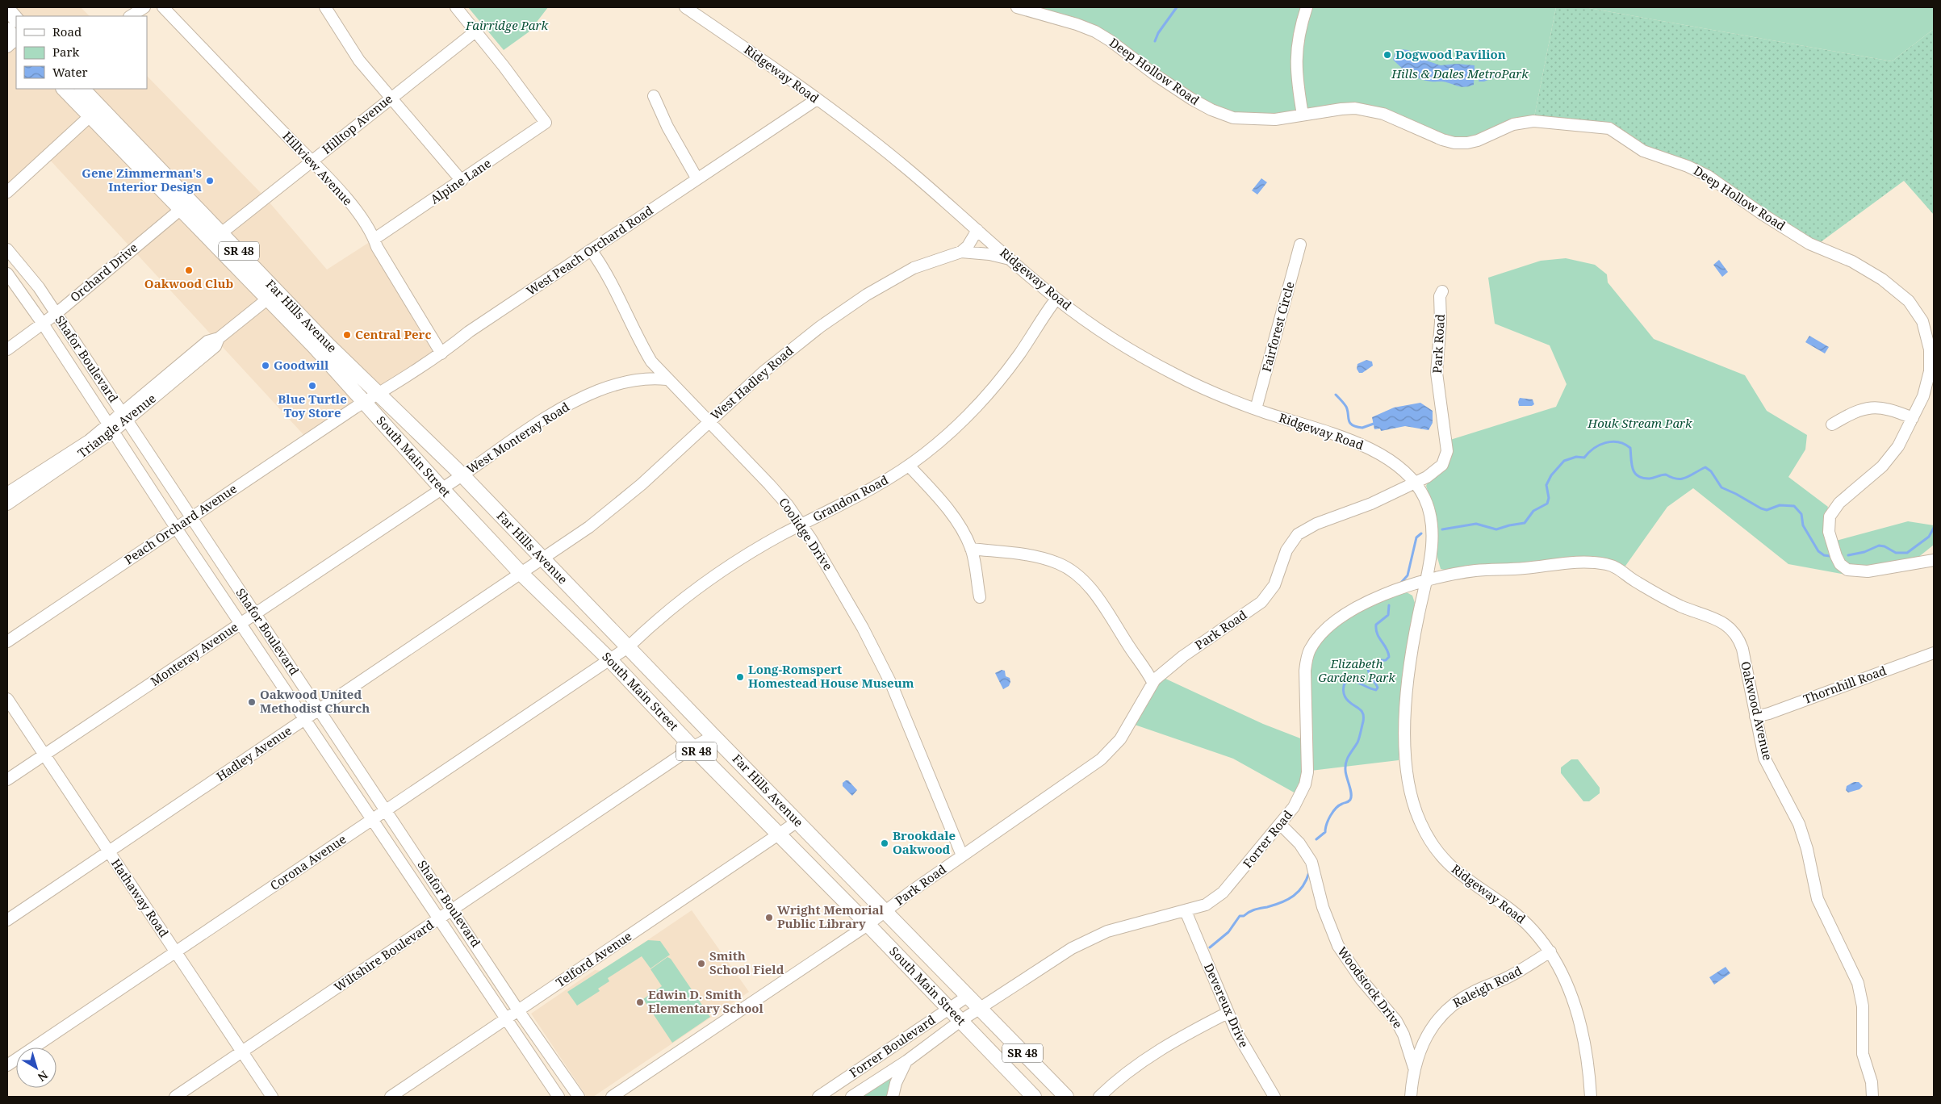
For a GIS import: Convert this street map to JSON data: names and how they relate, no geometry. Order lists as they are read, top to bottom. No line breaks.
{"streets":{"main road":["SR 48","Far Hills Avenue","South Main Street"],"street":["Deep Hollow Road","Ridgeway Road","Hilltop Avenue","Hillview Avenue","Alpine Lane","West Peach Orchard Road","Orchard Drive","Fairforest Circle","Park Road","Shafor Boulevard","West Hadley Road","Triangle Avenue","West Monteray Road","Grandon Road","Peach Orchard Avenue","Coolidge Drive","Monteray Avenue","Thornhill Road","Oakwood Avenue","Hadley Avenue","Forrer Road","Corona Avenue","Hathaway Road","Wiltshire Boulevard","Telford Avenue","Raleigh Road","Woodstock Drive","Devereux Drive","Forrer Boulevard"]},"crossings":[["Ridgeway Road","West Peach Orchard Road"],["Ridgeway Road","Fairforest Circle"],["Ridgeway Road","Park Road"],["Ridgeway Road","West Hadley Road"],["Ridgeway Road","Grandon Road"],["Ridgeway Road","Oakwood Avenue"],["Ridgeway Road","Forrer Road"],["Ridgeway Road","Raleigh Road"],["Hilltop Avenue","Hillview Avenue"],["Hilltop Avenue","Alpine Lane"],["Hilltop Avenue","Far Hills Avenue"],["Hillview Avenue","Alpine Lane"],["Hillview Avenue","West Peach Orchard Road"],["West Peach Orchard Road","Far Hills Avenue"],["West Peach Orchard Road","South Main Street"],["West Peach Orchard Road","Peach Orchard Avenue"],["West Peach Orchard Road","Coolidge Drive"],["Orchard Drive","Far Hills Avenue"],["Orchard Drive","Shafor Boulevard"],["Far Hills Avenue","Park Road"],["Far Hills Avenue","West Hadley Road"],["Far Hills Avenue","Triangle Avenue"],["Far Hills Avenue","West Monteray Road"],["Far Hills Avenue","South Main Street"],["Far Hills Avenue","Grandon Road"],["Far Hills Avenue","Forrer Road"],["Far Hills Avenue","Wiltshire Boulevard"],["Far Hills Avenue","Telford Avenue"],["Far Hills Avenue","Forrer Boulevard"],["Park Road","South Main Street"],["Park Road","Coolidge Drive"],["Shafor Boulevard","Triangle Avenue"],["Shafor Boulevard","Peach Orchard Avenue"],["Shafor Boulevard","Monteray Avenue"],["Shafor Boulevard","Hadley Avenue"],["Shafor Boulevard","Corona Avenue"],["Shafor Boulevard","Wiltshire Boulevard"],["Shafor Boulevard","Telford Avenue"],["West Hadley Road","South Main Street"],["West Hadley Road","Coolidge Drive"],["West Hadley Road","Hadley Avenue"],["Triangle Avenue","South Main Street"],["West Monteray Road","South Main Street"],["West Monteray Road","Coolidge Drive"],["West Monteray Road","Monteray Avenue"],["South Main Street","Grandon Road"],["South Main Street","Peach Orchard Avenue"],["South Main Street","Monteray Avenue"],["South Main Street","Hadley Avenue"],["South Main Street","Forrer Road"],["South Main Street","Corona Avenue"],["South Main Street","Wiltshire Boulevard"],["South Main Street","Telford Avenue"],["South Main Street","Forrer Boulevard"],["Grandon Road","Coolidge Drive"],["Grandon Road","Corona Avenue"],["Monteray Avenue","Hathaway Road"],["Thornhill Road","Oakwood Avenue"],["Oakwood Avenue","Forrer Road"],["Hadley Avenue","Hathaway Road"],["Forrer Road","Woodstock Drive"],["Forrer Road","Devereux Drive"],["Corona Avenue","Hathaway Road"],["Hathaway Road","Wiltshire Boulevard"],["Raleigh Road","Woodstock Drive"]],"parks":["Fairridge Park","Hills & Dales MetroPark","Houk Stream Park","Elizabeth Gardens Park"],"places":["Dogwood Pavilion","Gene Zimmerman's Interior Design","Oakwood Club","Central Perc","Goodwill","Blue Turtle Toy Store","Long-Romspert Homestead House Museum","Oakwood United Methodist Church","Brookdale Oakwood","Wright Memorial Public Library","Smith School Field","Edwin D. Smith Elementary School"],"legend":["Road","Park","Water"],"north":"bottom right"}
